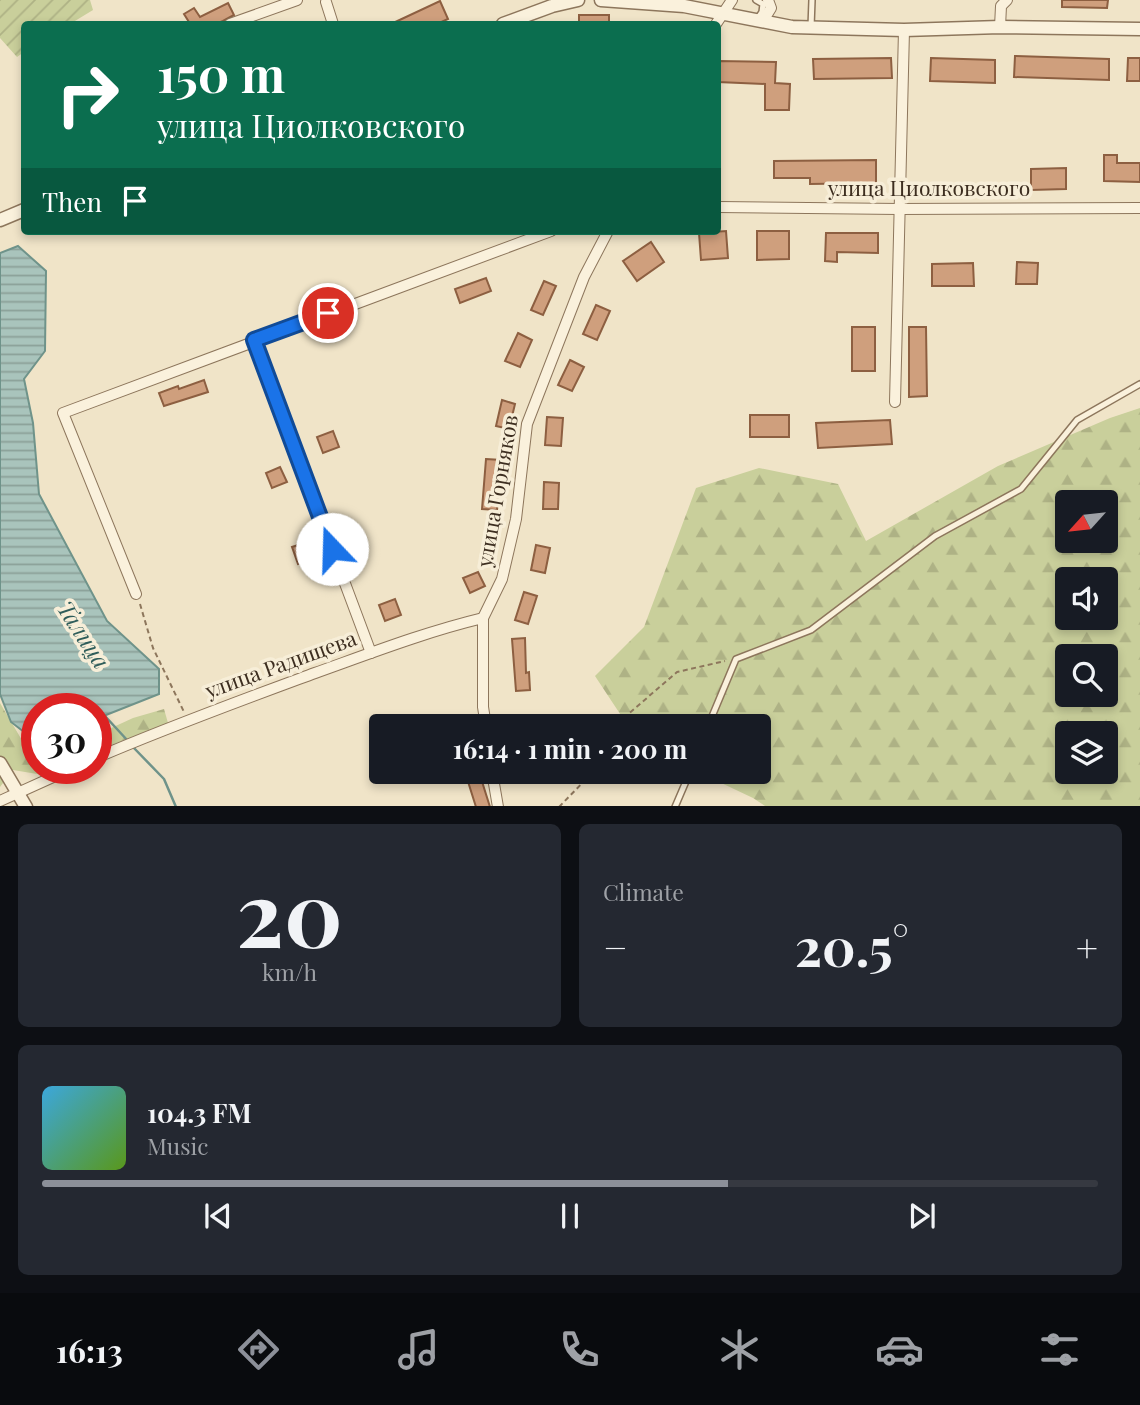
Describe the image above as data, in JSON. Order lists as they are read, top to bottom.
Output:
{
  "streets": {
    "street": ["улица Циолковского", "улица Горняков", "улица Радищева"]
  },
  "crossings": [
    ["улица Горняков", "улица Радищева"]
  ],
  "water": ["Талица"],
  "north": "bottom left",
  "page": {
    "turn": ["150 m", "улица Циолковского"],
    "then": "Then",
    "limit": "30",
    "trip": "16:14 · 1 min · 200 m",
    "tile": [
      ["20", "km/h"],
      "Climate"
    ],
    "heat": ["−", "20.5°", "+"],
    "song": ["104.3 FM", "Music"],
    "tabs": "16:13"
  }
}
